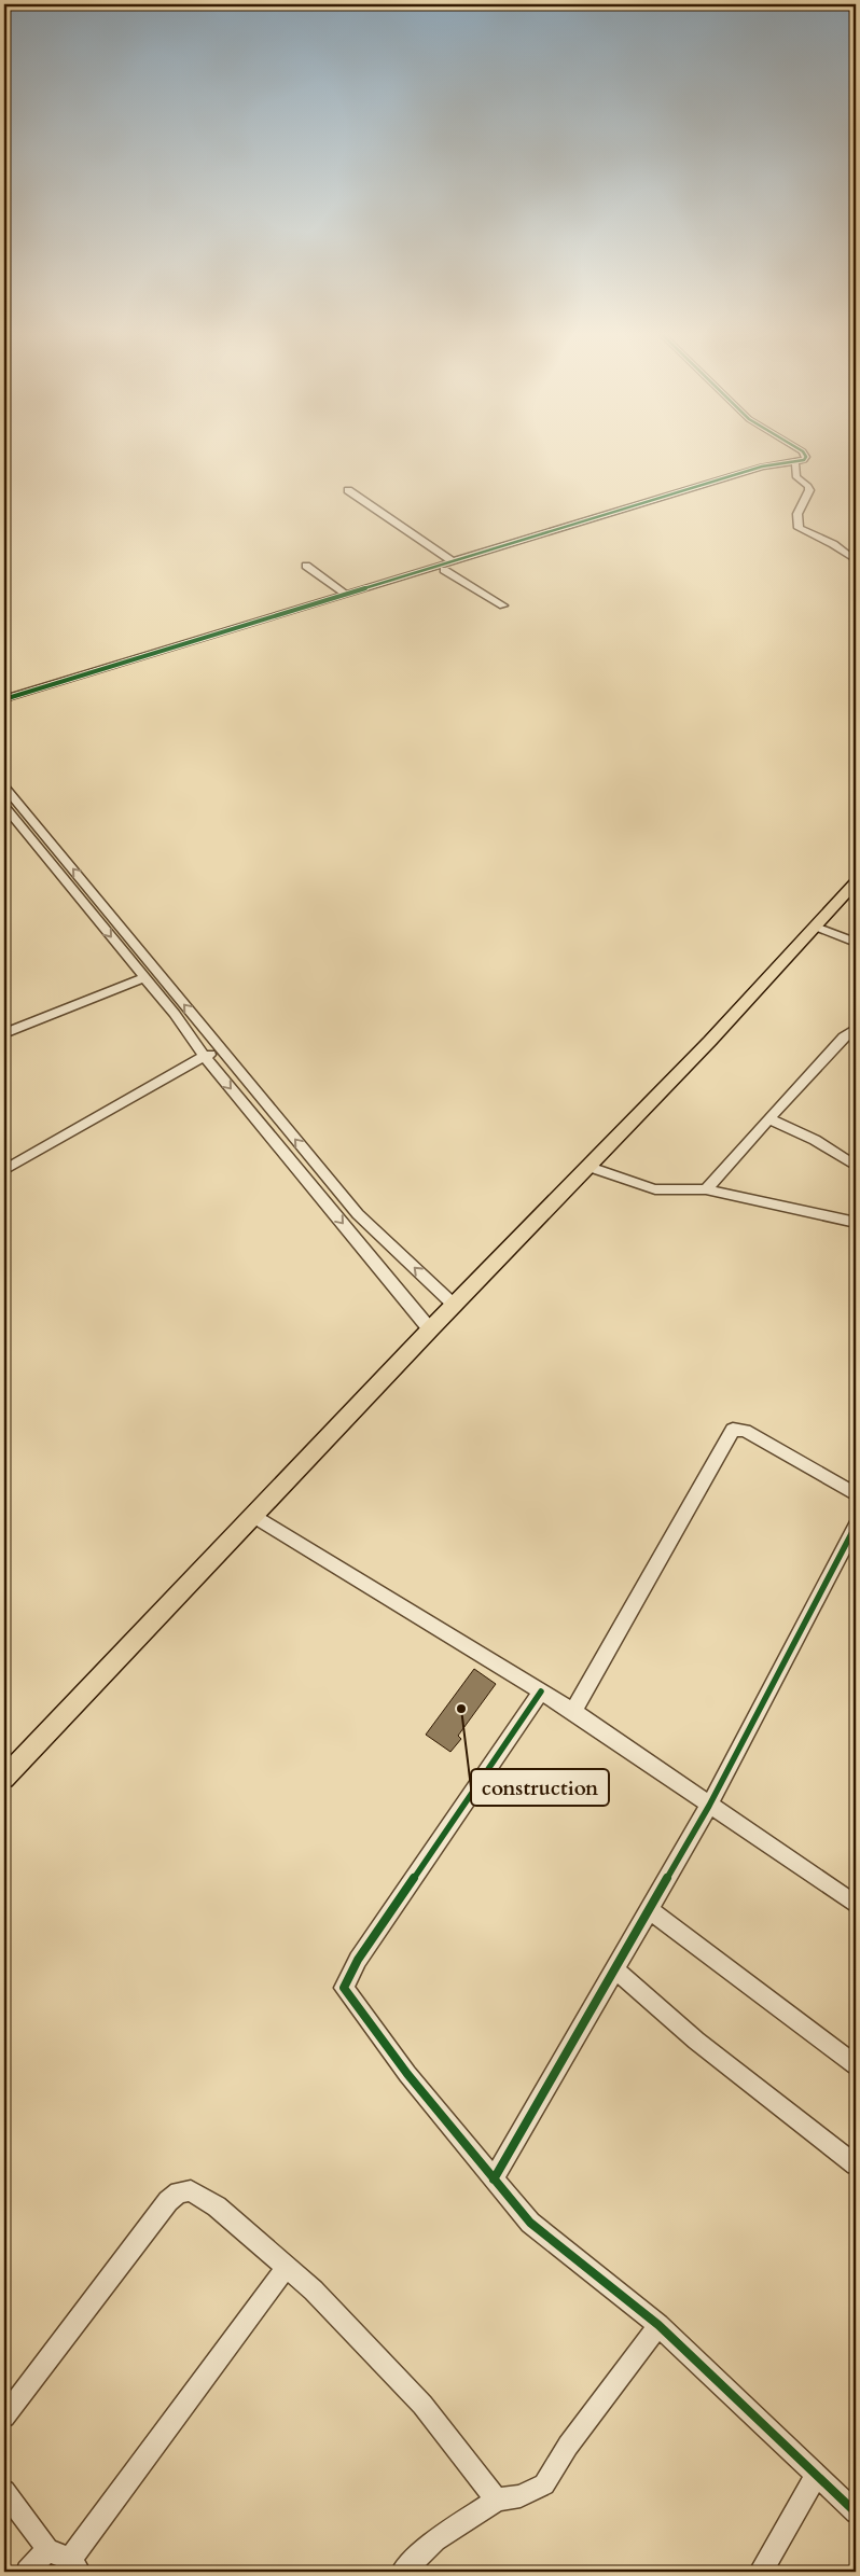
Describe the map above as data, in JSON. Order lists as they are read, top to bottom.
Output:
{
  "places": ["construction"]
}
